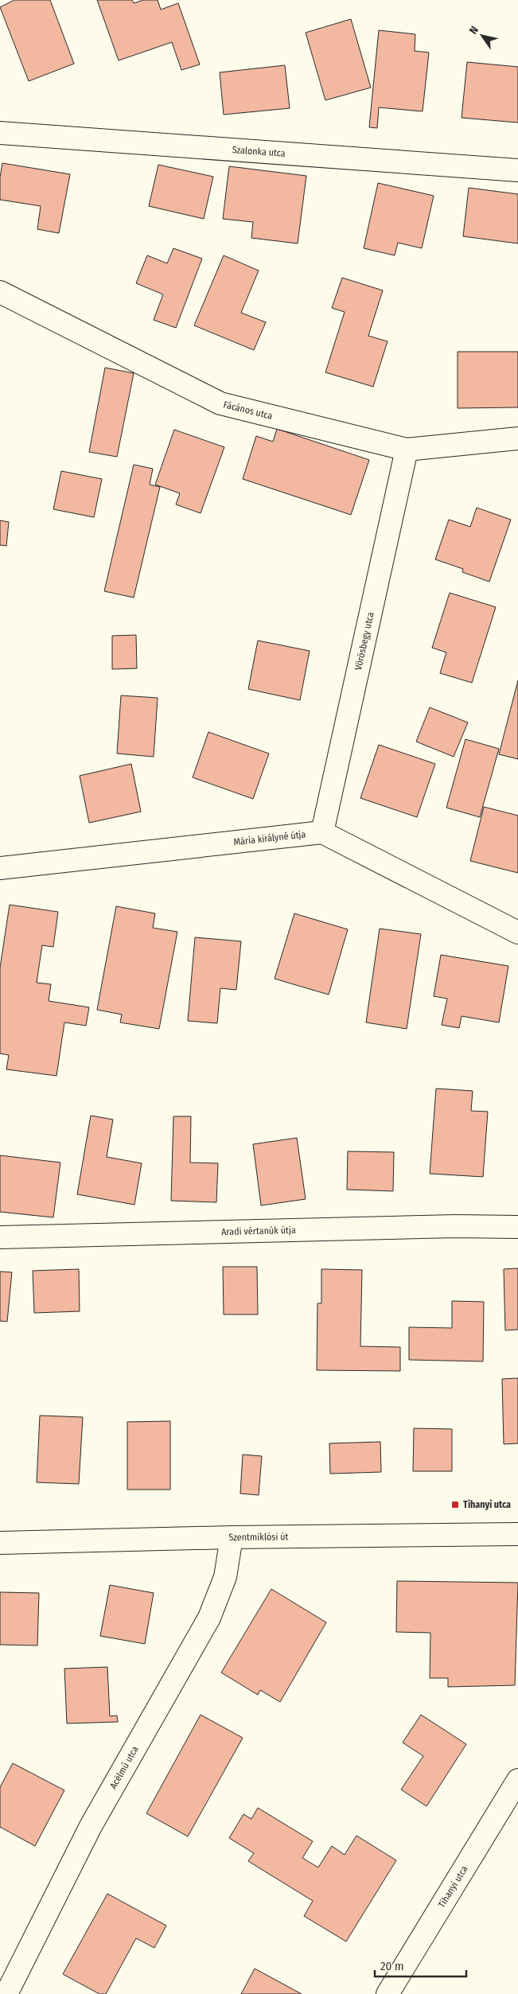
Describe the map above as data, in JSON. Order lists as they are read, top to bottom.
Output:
{
  "streets": {
    "street": [
      "Szalonka utca",
      "Fácános utca",
      "Vörösbegy utca",
      "Mária királyné útja",
      "Aradi vértanúk útja",
      "Szentmiklósi út",
      "Acélmű utca",
      "Tihanyi utca"
    ]
  },
  "crossings": [
    ["Fácános utca", "Vörösbegy utca"],
    ["Vörösbegy utca", "Mária királyné útja"],
    ["Szentmiklósi út", "Acélmű utca"]
  ],
  "places": {
    "transit": ["Tihanyi utca"]
  },
  "scale_bar": "20 m",
  "north": "top left"
}
